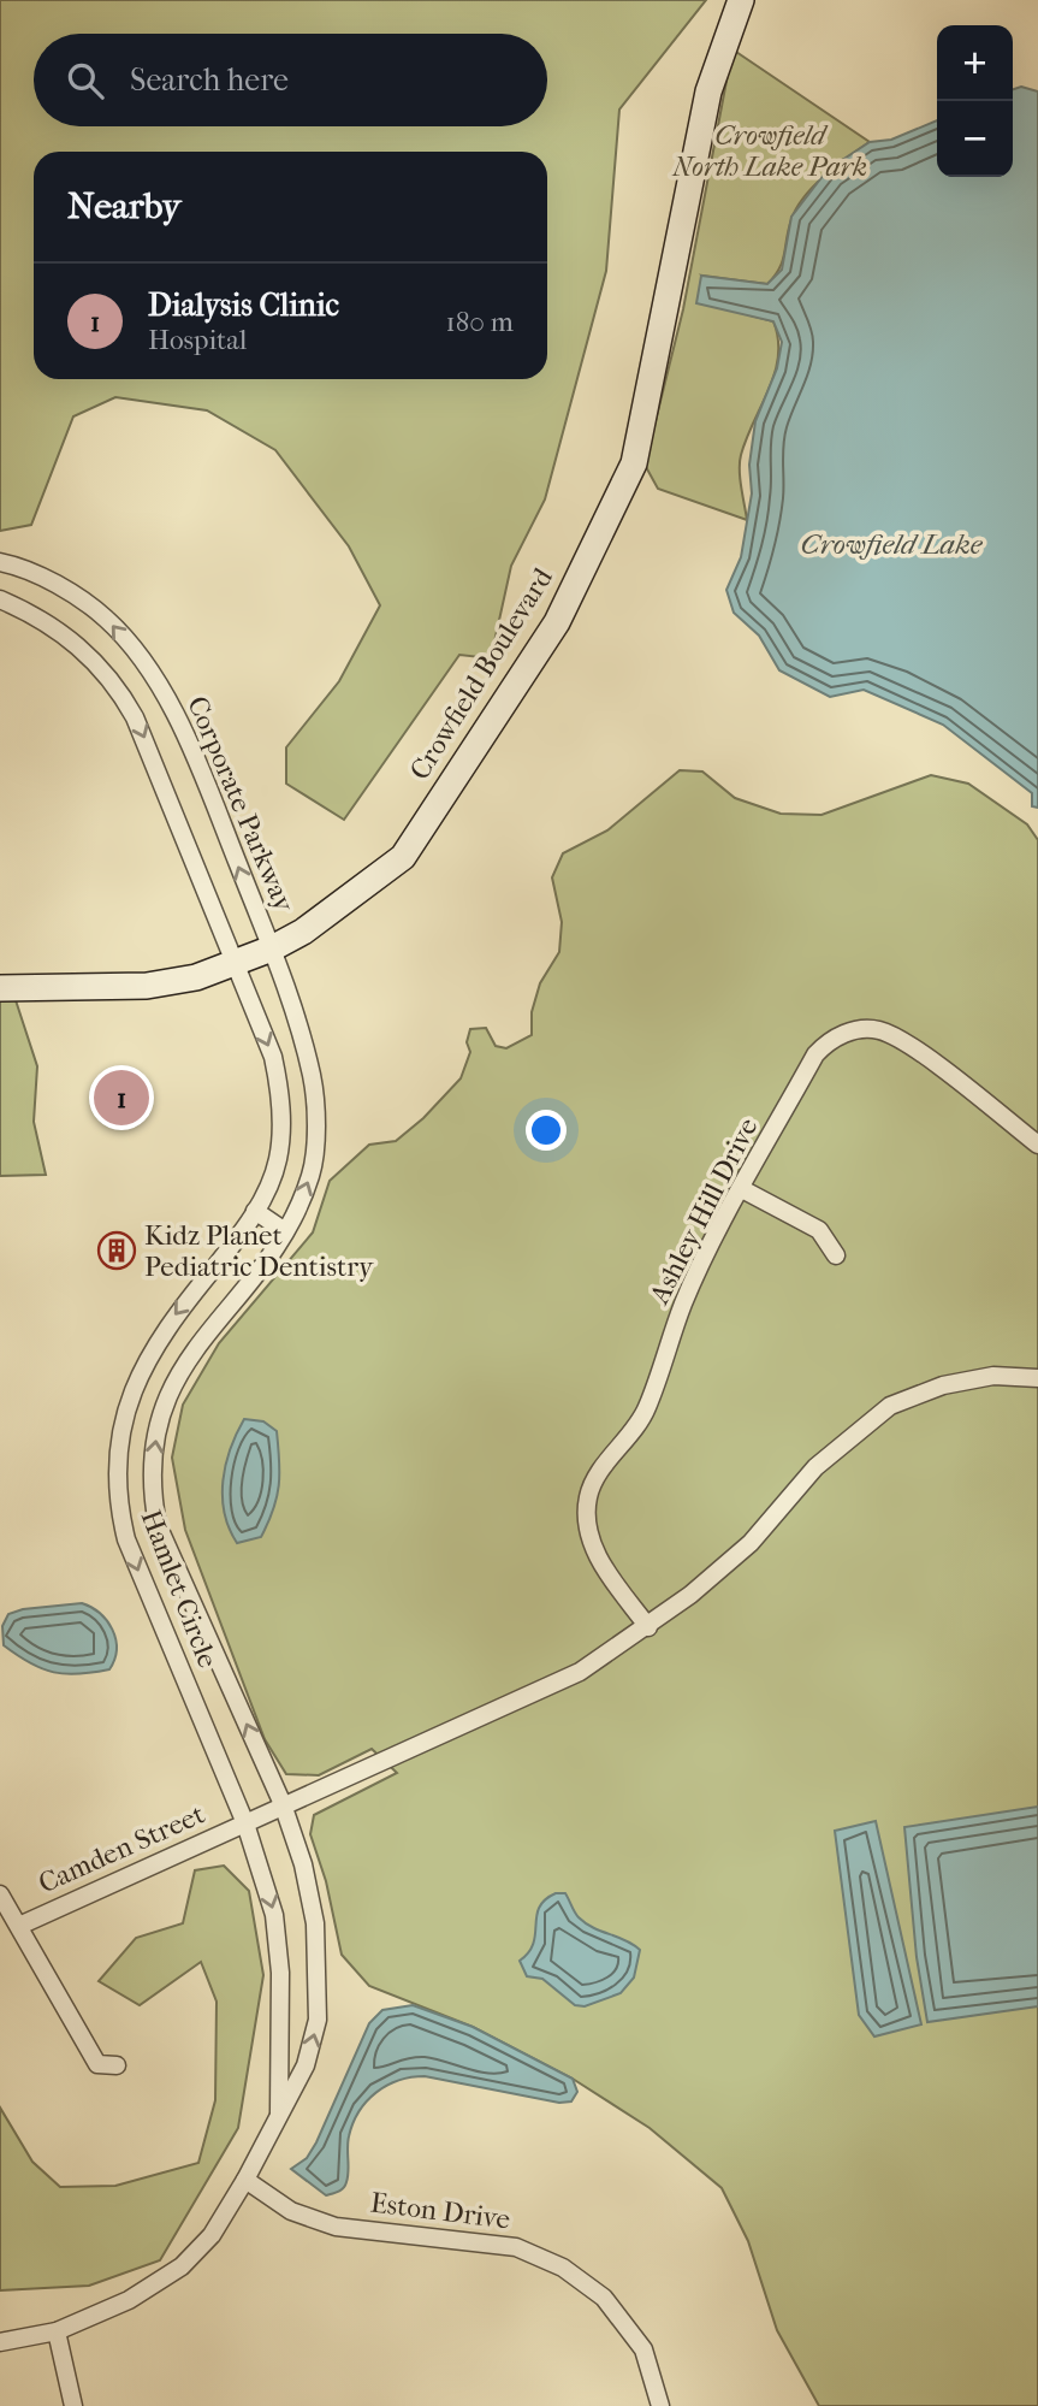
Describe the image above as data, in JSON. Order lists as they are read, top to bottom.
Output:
{
  "streets": {
    "main road": ["Crowfield Boulevard"],
    "street": [
      "Corporate Parkway",
      "Ashley Hill Drive",
      "Hamlet Circle",
      "Camden Street",
      "Eston Drive"
    ]
  },
  "crossings": [
    ["Crowfield Boulevard", "Corporate Parkway"],
    ["Crowfield Boulevard", "Hamlet Circle"],
    ["Corporate Parkway", "Hamlet Circle"],
    ["Hamlet Circle", "Camden Street"],
    ["Hamlet Circle", "Eston Drive"]
  ],
  "water": ["Crowfield Lake"],
  "parks": ["Crowfield North Lake Park"],
  "places": {
    "building": ["Kidz Planet Pediatric Dentistry"]
  },
  "page": {
    "map_buttons": ["+", "−"],
    "search": "Search here",
    "heading": "Nearby",
    "list": [
      {
        "mark": "1",
        "name": "Dialysis Clinic",
        "note": "Hospital",
        "value": "180 m"
      }
    ],
    "pins": "1"
  }
}
